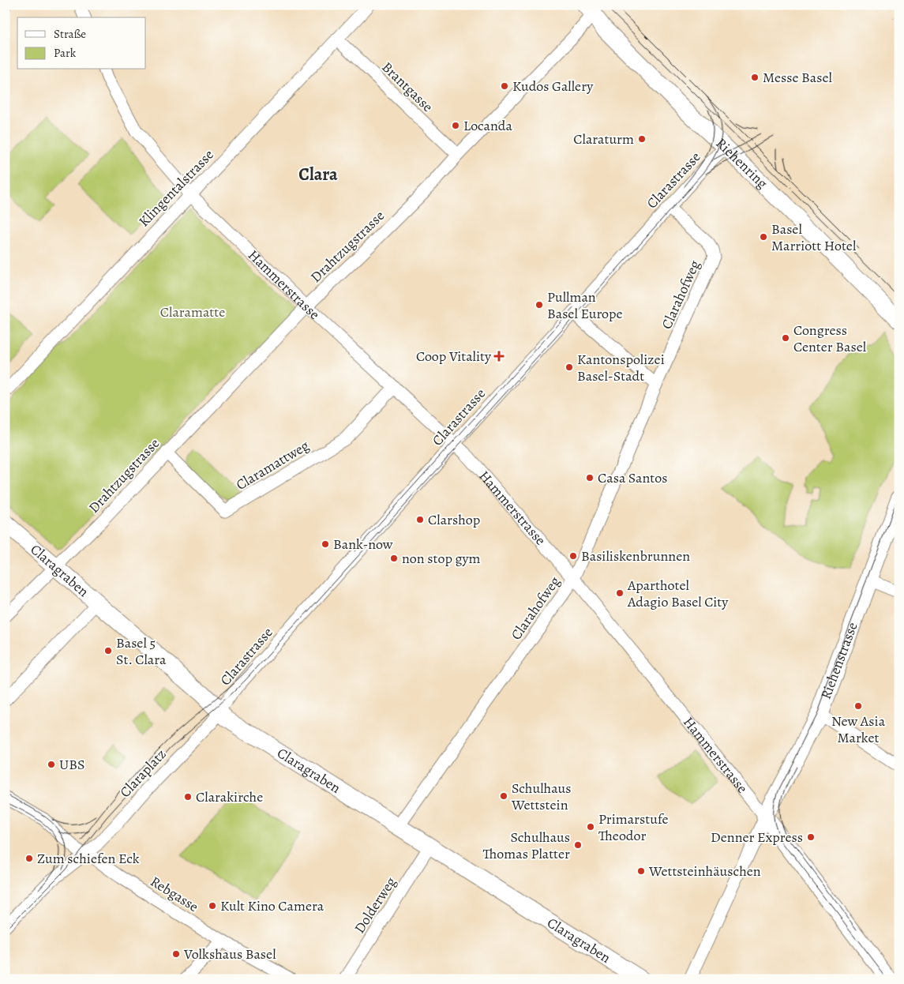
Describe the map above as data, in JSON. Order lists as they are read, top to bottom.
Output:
{
  "streets": {
    "main road": [
      "Riehenring",
      "Hammerstrasse",
      "Claragraben",
      "Riehenstrasse"
    ],
    "street": [
      "Brantgasse",
      "Clarastrasse",
      "Klingentalstrasse",
      "Drahtzugstrasse",
      "Clarahofweg",
      "Claramattweg",
      "Claraplatz",
      "Rebgasse",
      "Dolderweg"
    ]
  },
  "crossings": [
    ["Brantgasse", "Klingentalstrasse"],
    ["Brantgasse", "Drahtzugstrasse"],
    ["Riehenring", "Clarastrasse"],
    ["Riehenring", "Drahtzugstrasse"],
    ["Clarastrasse", "Hammerstrasse"],
    ["Clarastrasse", "Clarahofweg"],
    ["Clarastrasse", "Claragraben"],
    ["Clarastrasse", "Claraplatz"],
    ["Klingentalstrasse", "Hammerstrasse"],
    ["Drahtzugstrasse", "Hammerstrasse"],
    ["Drahtzugstrasse", "Claramattweg"],
    ["Drahtzugstrasse", "Claragraben"],
    ["Hammerstrasse", "Clarahofweg"],
    ["Hammerstrasse", "Claramattweg"],
    ["Hammerstrasse", "Riehenstrasse"],
    ["Clarahofweg", "Claragraben"],
    ["Claragraben", "Claraplatz"],
    ["Claragraben", "Dolderweg"],
    ["Claraplatz", "Rebgasse"]
  ],
  "districts": ["Clara"],
  "parks": ["Claramatte"],
  "places": {
    "other": [
      "Messe Basel",
      "Kudos Gallery",
      "Locanda",
      "Claraturm",
      "Basel Marriott Hotel",
      "Pullman Basel Europe",
      "Congress Center Basel",
      "Kantonspolizei Basel-Stadt",
      "Casa Santos",
      "Clarshop",
      "Bank-now",
      "Basiliskenbrunnen",
      "non stop gym",
      "Aparthotel Adagio Basel City",
      "Basel 5 St. Clara",
      "New Asia Market",
      "UBS",
      "Schulhaus Wettstein",
      "Clarakirche",
      "Primarstufe Theodor",
      "Denner Express",
      "Schulhaus Thomas Platter",
      "Zum schiefen Eck",
      "Wettsteinhäuschen",
      "Kult Kino Camera",
      "Volkshaus Basel"
    ],
    "health": ["Coop Vitality"]
  },
  "legend": ["Straße", "Park"]
}
